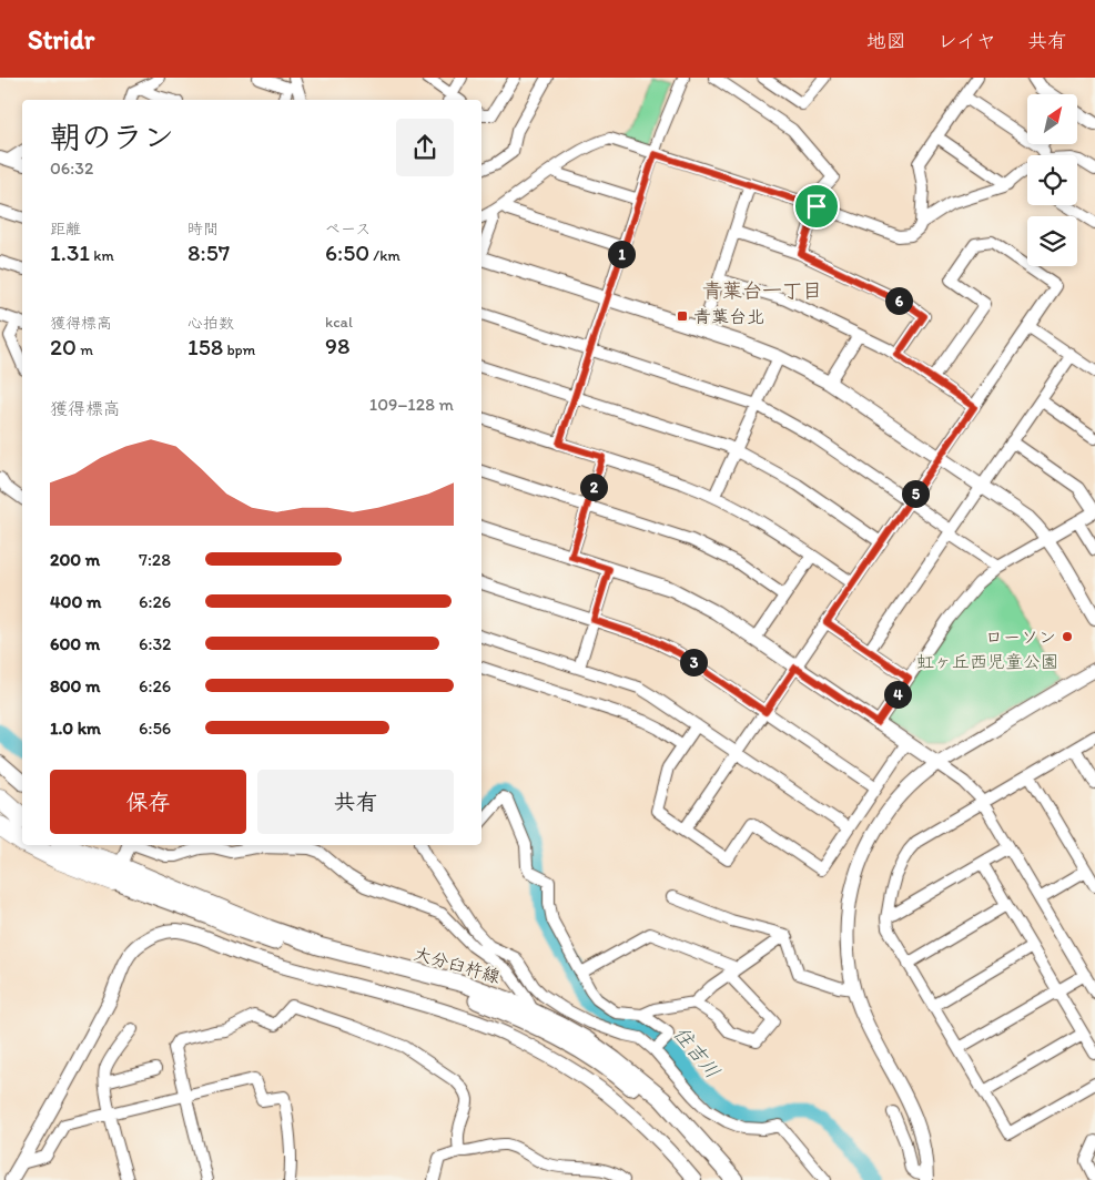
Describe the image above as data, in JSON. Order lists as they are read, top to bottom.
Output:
{
  "streets": {
    "main road": ["大分臼杵線"]
  },
  "districts": ["青葉台一丁目"],
  "water": ["住吉川"],
  "parks": ["虹ヶ丘西児童公園"],
  "places": {
    "transit": ["青葉台北"],
    "other": ["ローソン"]
  },
  "north": "top right",
  "page": {
    "header": "Stridr",
    "nav": ["地図", "レイヤ", "共有"],
    "heading": ["朝のラン", "06:32"],
    "stats": [
      ["距離", "1.31 km"],
      ["時間", "8:57"],
      ["ペース", "6:50 /km"],
      ["獲得標高", "20 m"],
      ["心拍数", "158 bpm"],
      ["kcal", "98"]
    ],
    "pins": [
      "1",
      "6",
      "2",
      "5",
      "3",
      "4"
    ],
    "chart": ["獲得標高", "109–128 m"],
    "list": [
      {
        "name": "200 m",
        "note": "7:28"
      },
      {
        "name": "400 m",
        "note": "6:26"
      },
      {
        "name": "600 m",
        "note": "6:32"
      },
      {
        "name": "800 m",
        "note": "6:26"
      },
      {
        "name": "1.0 km",
        "note": "6:56"
      }
    ],
    "buttons": ["保存", "共有"]
  }
}
